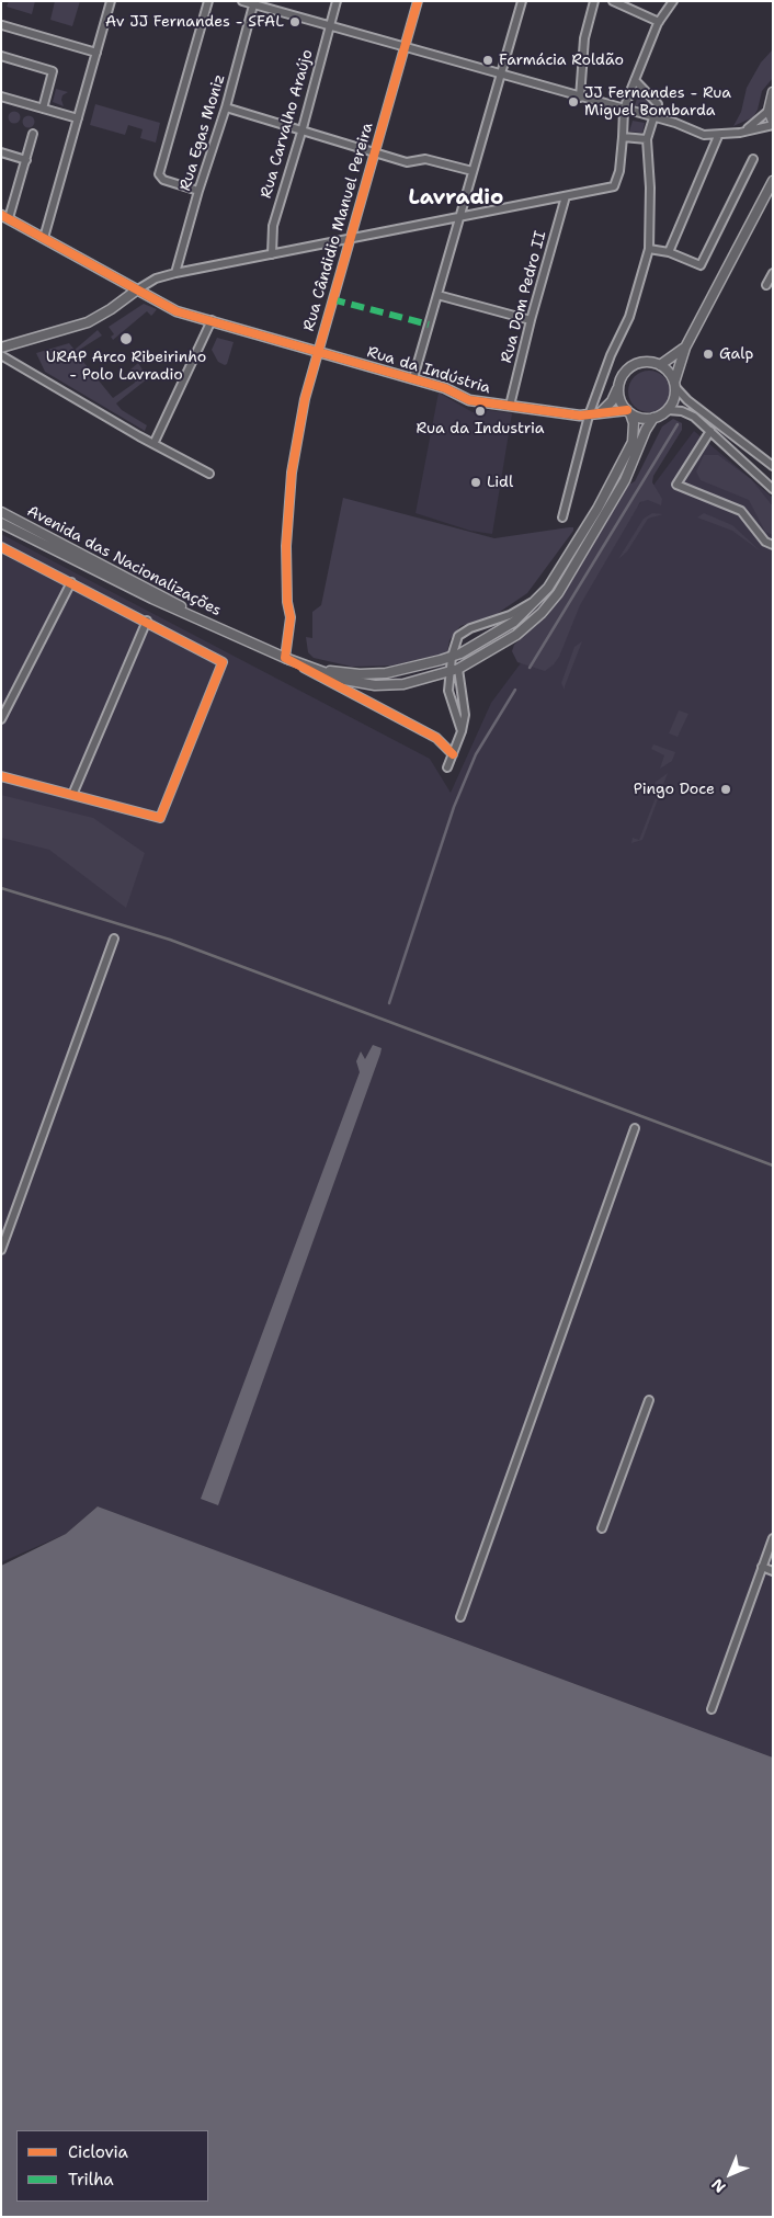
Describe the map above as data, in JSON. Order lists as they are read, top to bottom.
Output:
{
  "streets": {
    "street": [
      "Rua Carvalho Araújo",
      "Rua Egas Moniz",
      "Rua Cândidio Manuel Pereira",
      "Rua Dom Pedro II",
      "Rua da Indústria",
      "Avenida das Nacionalizações"
    ]
  },
  "crossings": [
    ["Rua Cândidio Manuel Pereira", "Rua da Indústria"],
    ["Rua Cândidio Manuel Pereira", "Avenida das Nacionalizações"],
    ["Rua Dom Pedro II", "Rua da Indústria"],
    ["Rua da Indústria", "Avenida das Nacionalizações"]
  ],
  "districts": ["Lavradio"],
  "places": [
    "Av JJ Fernandes - SFAL",
    "Farmácia Roldão",
    "JJ Fernandes - Rua Miguel Bombarda",
    "URAP Arco Ribeirinho - Polo Lavradio",
    "Galp",
    "Rua da Industria",
    "Lidl",
    "Pingo Doce"
  ],
  "legend": ["Ciclovia", "Trilha"],
  "north": "bottom left"
}
